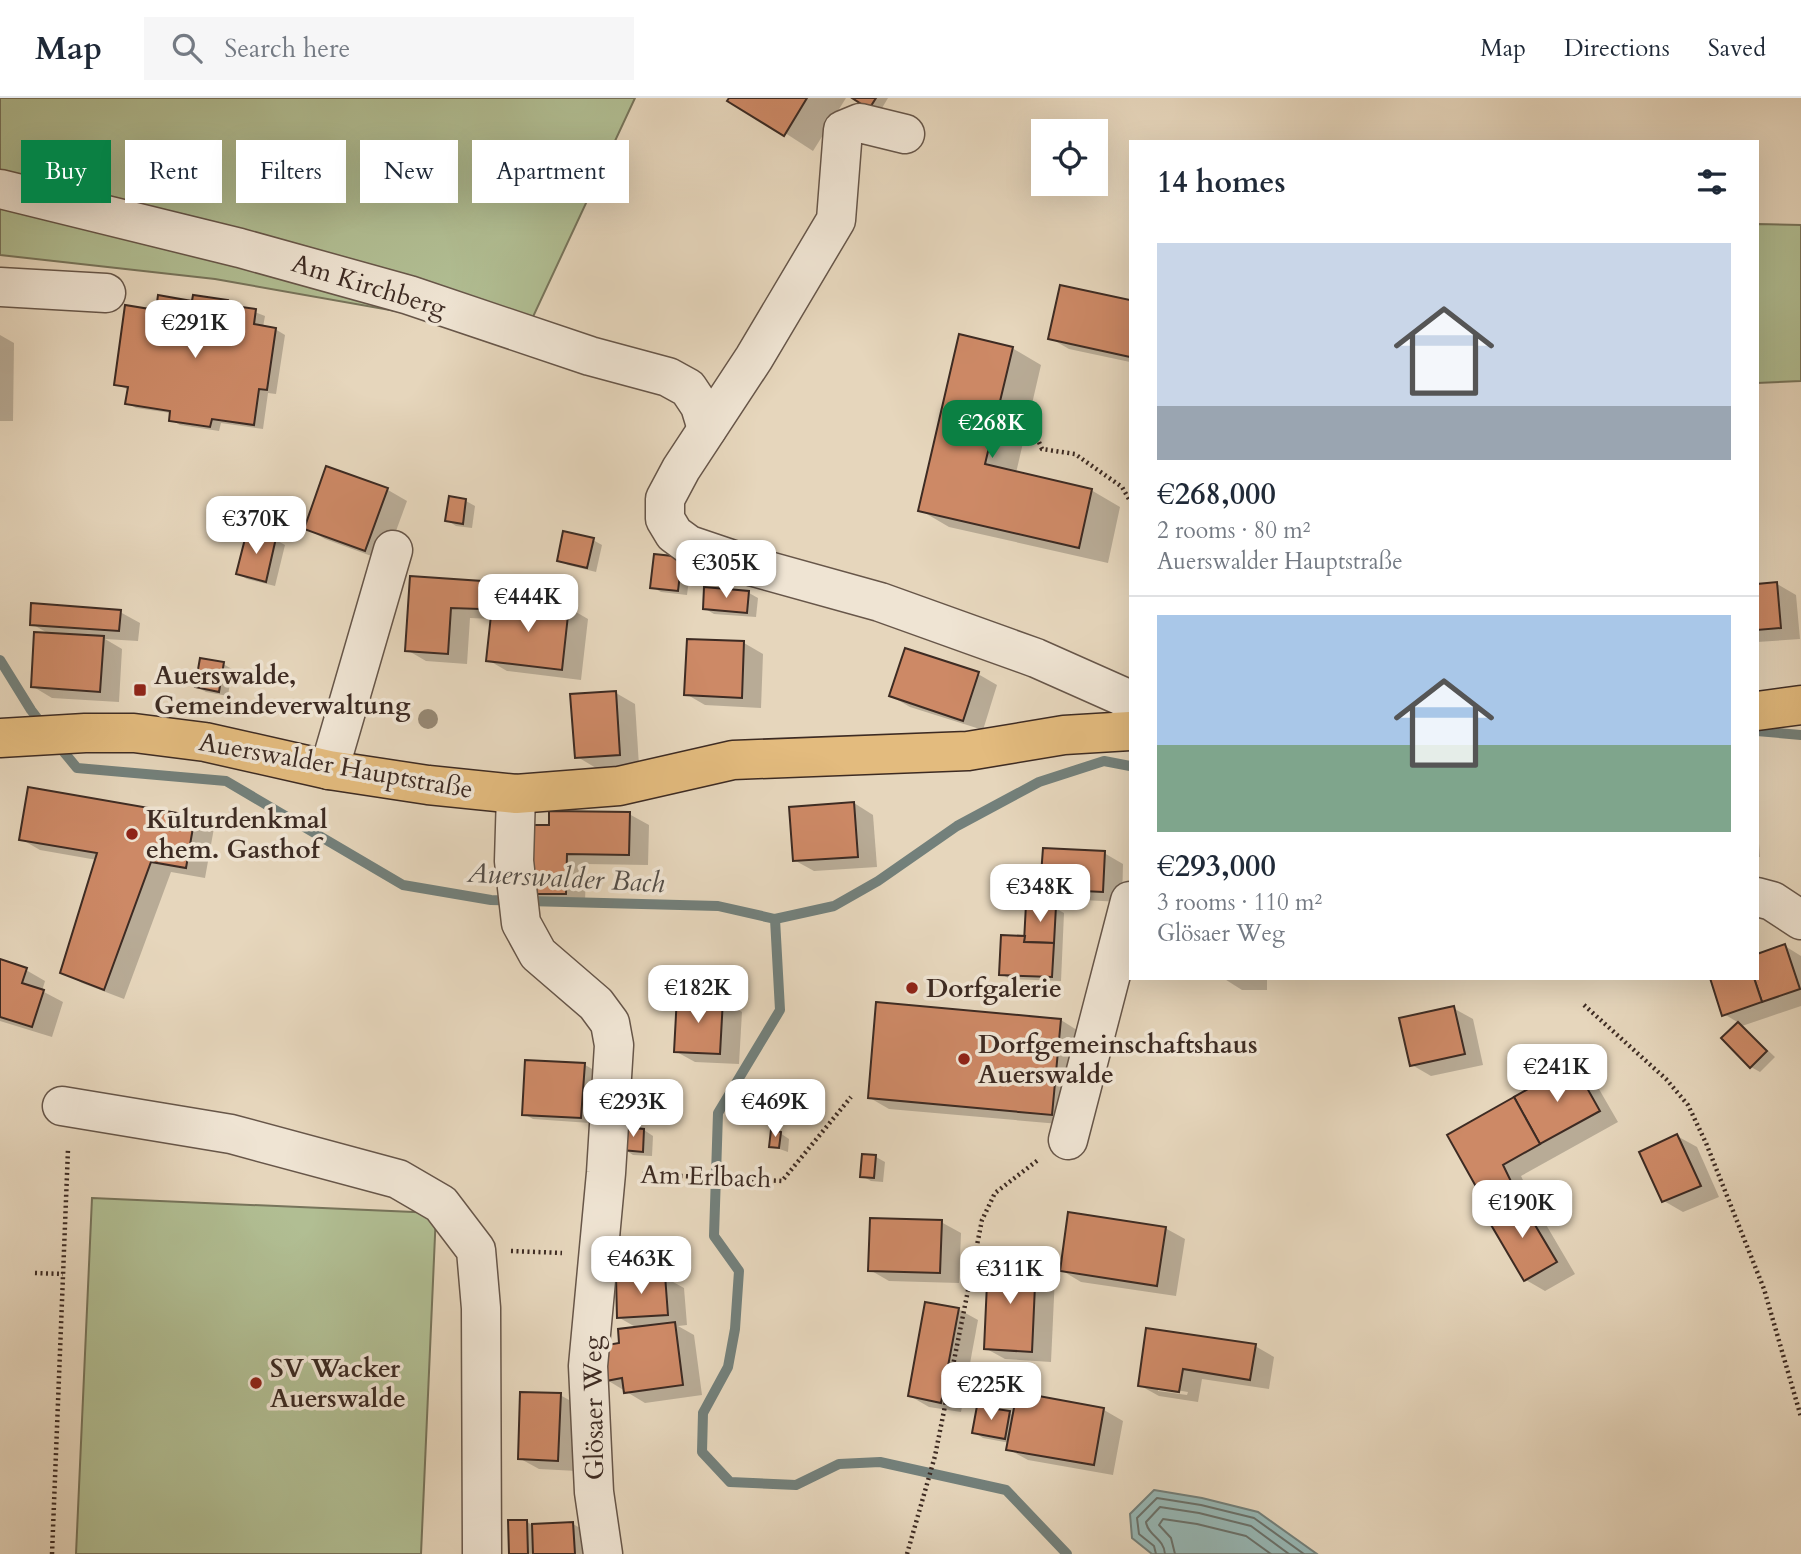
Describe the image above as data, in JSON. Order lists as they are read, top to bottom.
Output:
{
  "streets": {
    "main road": ["Auerswalder Hauptstraße"],
    "street": ["Am Kirchberg", "Glösaer Weg"],
    "path": ["Am Erlbach"]
  },
  "crossings": [
    ["Auerswalder Hauptstraße", "Glösaer Weg"],
    ["Am Erlbach", "Glösaer Weg"]
  ],
  "water": ["Auerswalder Bach"],
  "places": {
    "transit": ["Auerswalde, Gemeindeverwaltung"],
    "other": [
      "Kulturdenkmal ehem. Gasthof",
      "Dorfgalerie",
      "Dorfgemeinschaftshaus Auerswalde",
      "SV Wacker Auerswalde"
    ]
  },
  "page": {
    "header": "Map",
    "search": "Search here",
    "nav": ["Map", "Directions", "Saved"],
    "chip": [
      "Buy",
      "Rent",
      "Filters",
      "New",
      "Apartment"
    ],
    "heading": "14 homes",
    "list": [
      {
        "name": "€268,000",
        "note": "2 rooms · 80 m² · Auerswalder Hauptstraße"
      },
      {
        "name": "€293,000",
        "note": "3 rooms · 110 m² · Glösaer Weg"
      }
    ],
    "price": [
      "€291K",
      "€268K",
      "€370K",
      "€305K",
      "€444K",
      "€348K",
      "€182K",
      "€241K",
      "€293K",
      "€469K",
      "€190K",
      "€463K",
      "€311K",
      "€225K"
    ]
  }
}
